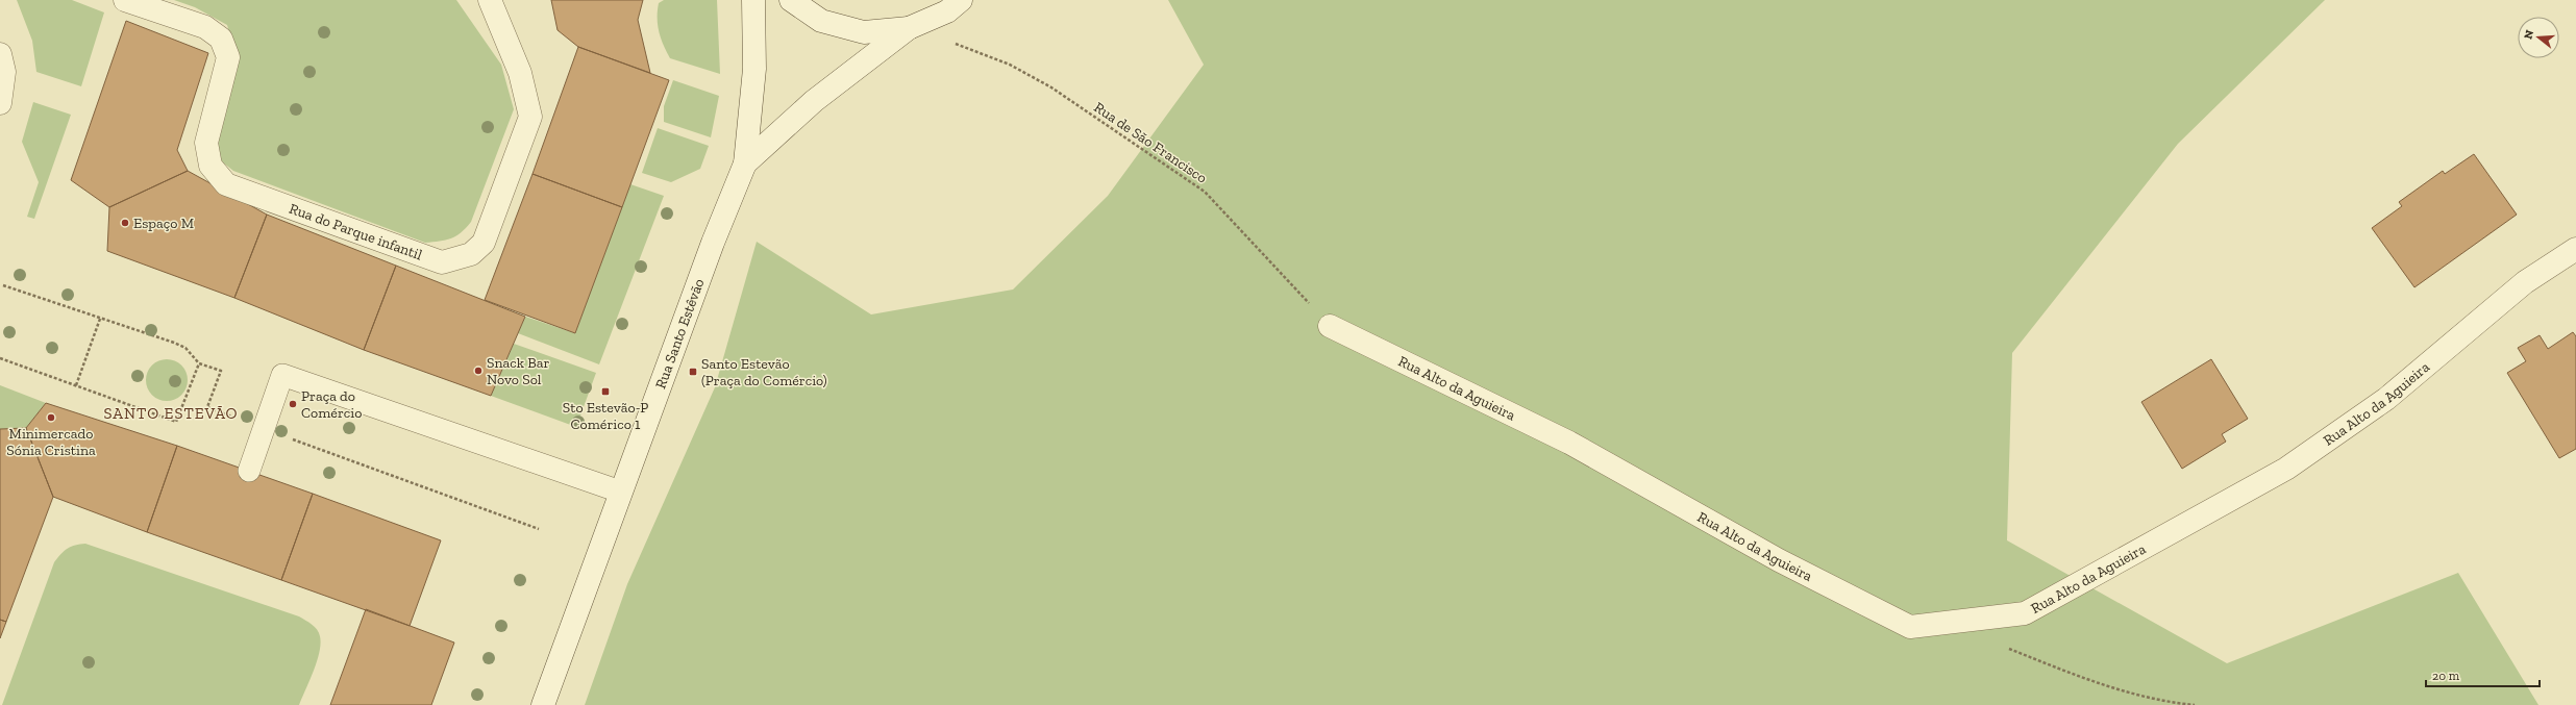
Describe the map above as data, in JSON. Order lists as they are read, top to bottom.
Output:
{
  "streets": {
    "street": ["Rua do Parque infantil", "Rua Santo Estêvão", "Rua Alto da Aguieira"],
    "path": ["Rua de São Francisco"]
  },
  "crossings": [
    ["Rua de São Francisco", "Rua Alto da Aguieira"]
  ],
  "districts": ["SANTO ESTEVÃO"],
  "places": {
    "other": [
      "Espaço M",
      "Snack Bar Novo Sol",
      "Praça do Comércio",
      "Minimercado Sónia Cristina"
    ],
    "transit": ["Santo Estevão (Praça do Comércio)", "Sto Estevão-P Comérico 1"]
  },
  "scale_bar": "20 m",
  "north": "left"
}
